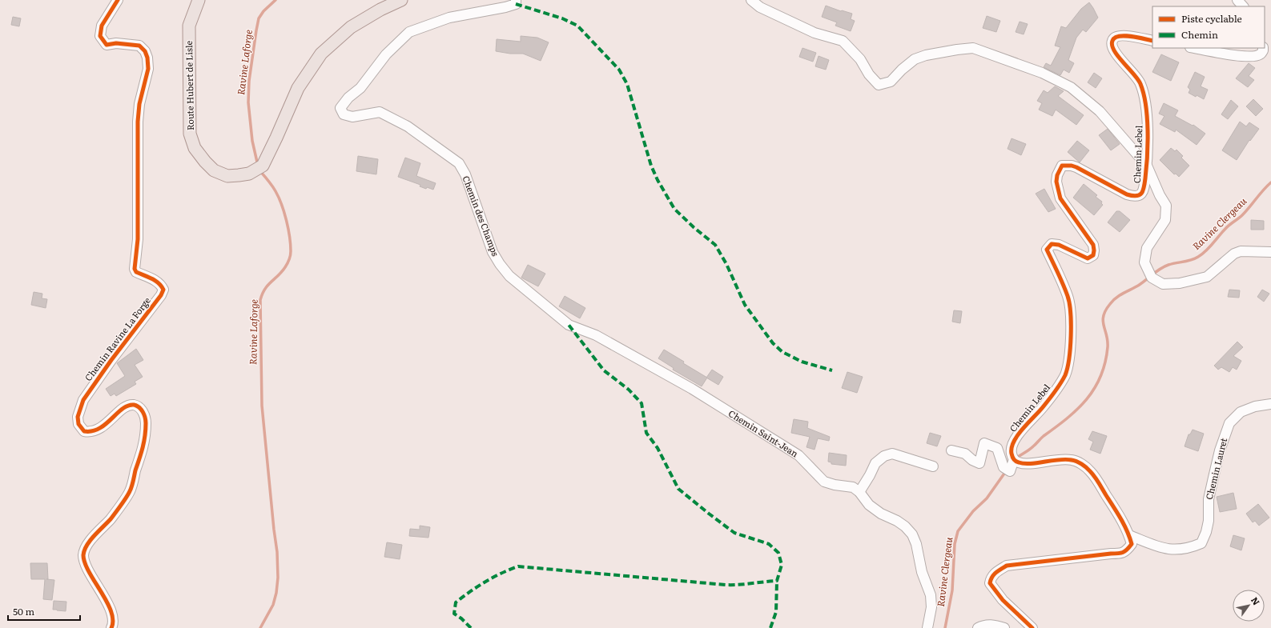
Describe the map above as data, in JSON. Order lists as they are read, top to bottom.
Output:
{
  "streets": {
    "main road": ["Route Hubert de Lisle"],
    "street": [
      "Chemin Lebel",
      "Chemin des Champs",
      "Chemin Ravine La Forge",
      "Chemin Saint-Jean",
      "Chemin Lauret"
    ]
  },
  "crossings": [
    ["Chemin des Champs", "Chemin Saint-Jean"]
  ],
  "water": ["Ravine Laforge", "Ravine Clergeau"],
  "legend": ["Piste cyclable", "Chemin"],
  "scale_bar": "50 m",
  "north": "top right"
}
